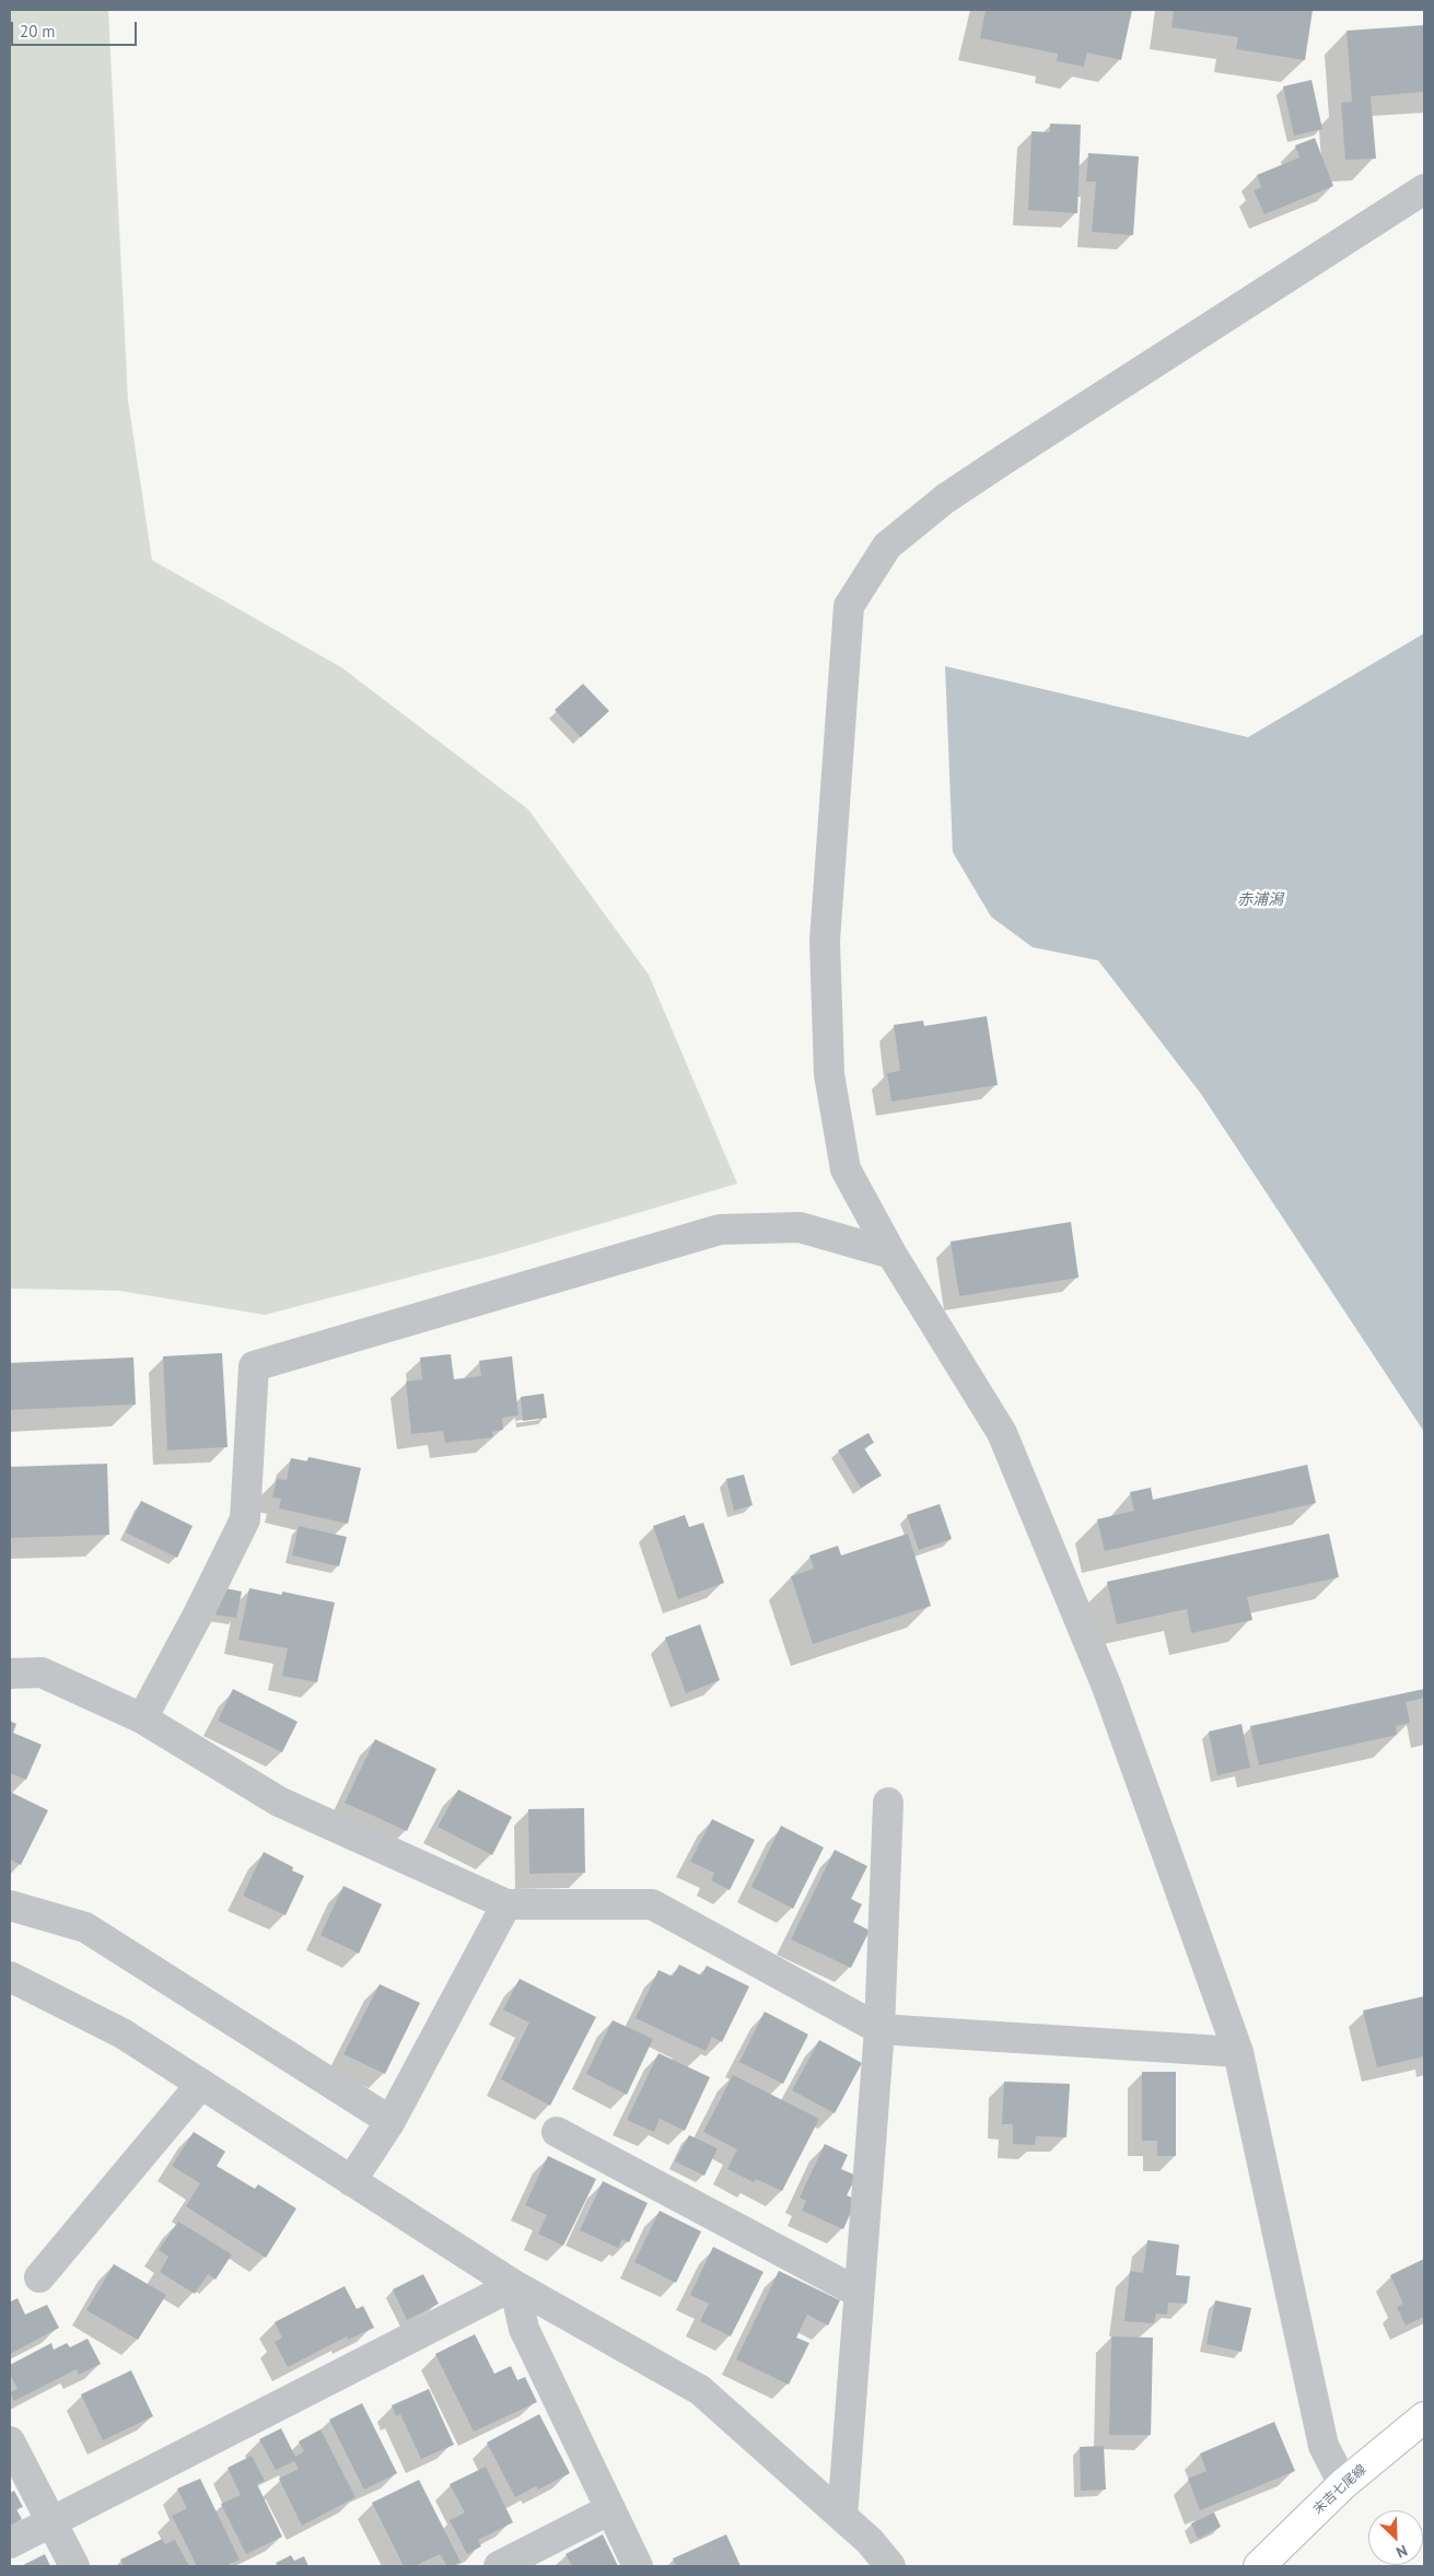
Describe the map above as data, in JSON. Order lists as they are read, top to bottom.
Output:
{
  "streets": {
    "main road": ["末吉七尾線"]
  },
  "water": ["赤浦潟"],
  "scale_bar": "20 m",
  "north": "bottom right"
}
